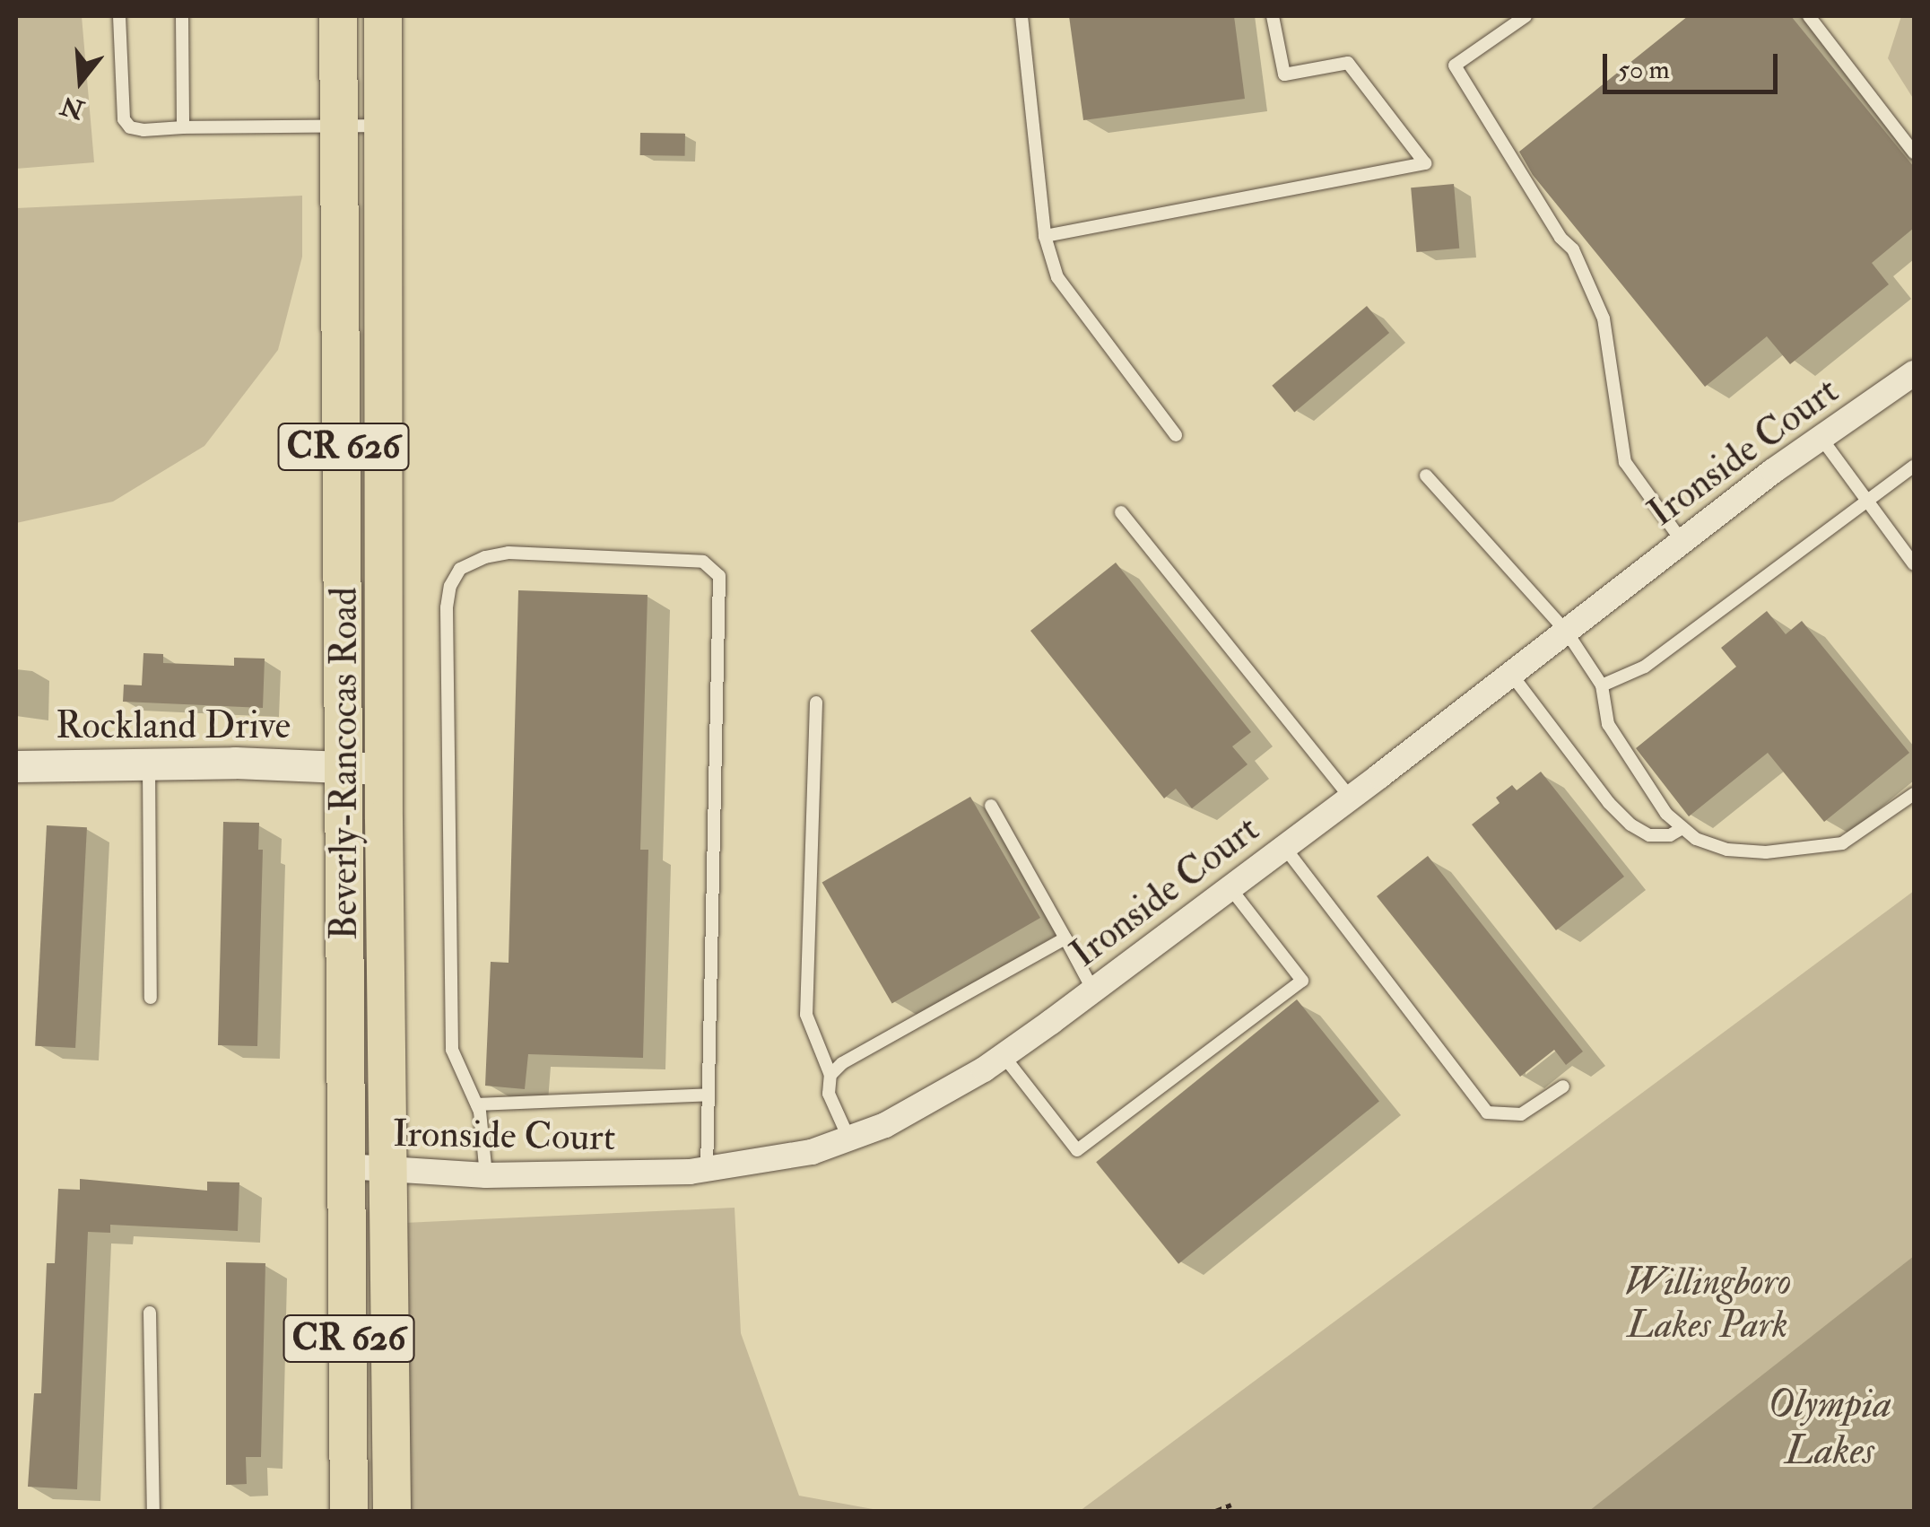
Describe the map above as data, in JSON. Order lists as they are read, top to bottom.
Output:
{
  "streets": {
    "main road": ["CR 626", "Beverly-Rancocas Road"],
    "street": ["Ironside Court", "Rockland Drive"]
  },
  "crossings": [
    ["Ironside Court", "Beverly-Rancocas Road"],
    ["Rockland Drive", "Beverly-Rancocas Road"]
  ],
  "water": ["Olympia Lakes"],
  "parks": ["Willingboro Lakes Park"],
  "scale_bar": "50 m",
  "north": "bottom"
}
